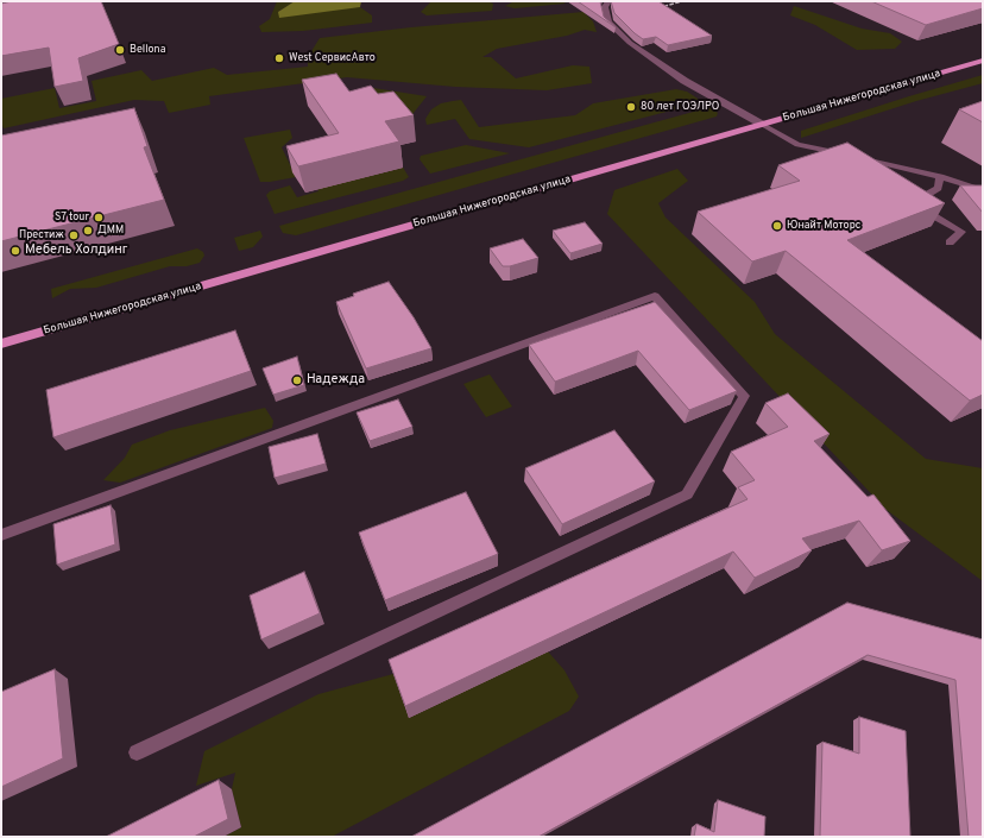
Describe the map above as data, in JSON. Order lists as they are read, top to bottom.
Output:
{
  "streets": {
    "main road": ["Большая Нижегородская улица"]
  },
  "places": [
    "Bellona",
    "West СервисАвто",
    "80 лет ГОЭЛРО",
    "S7 tour",
    "Юнайт Моторс",
    "ДММ",
    "Престиж",
    "Мебель Холдинг",
    "Надежда"
  ]
}
